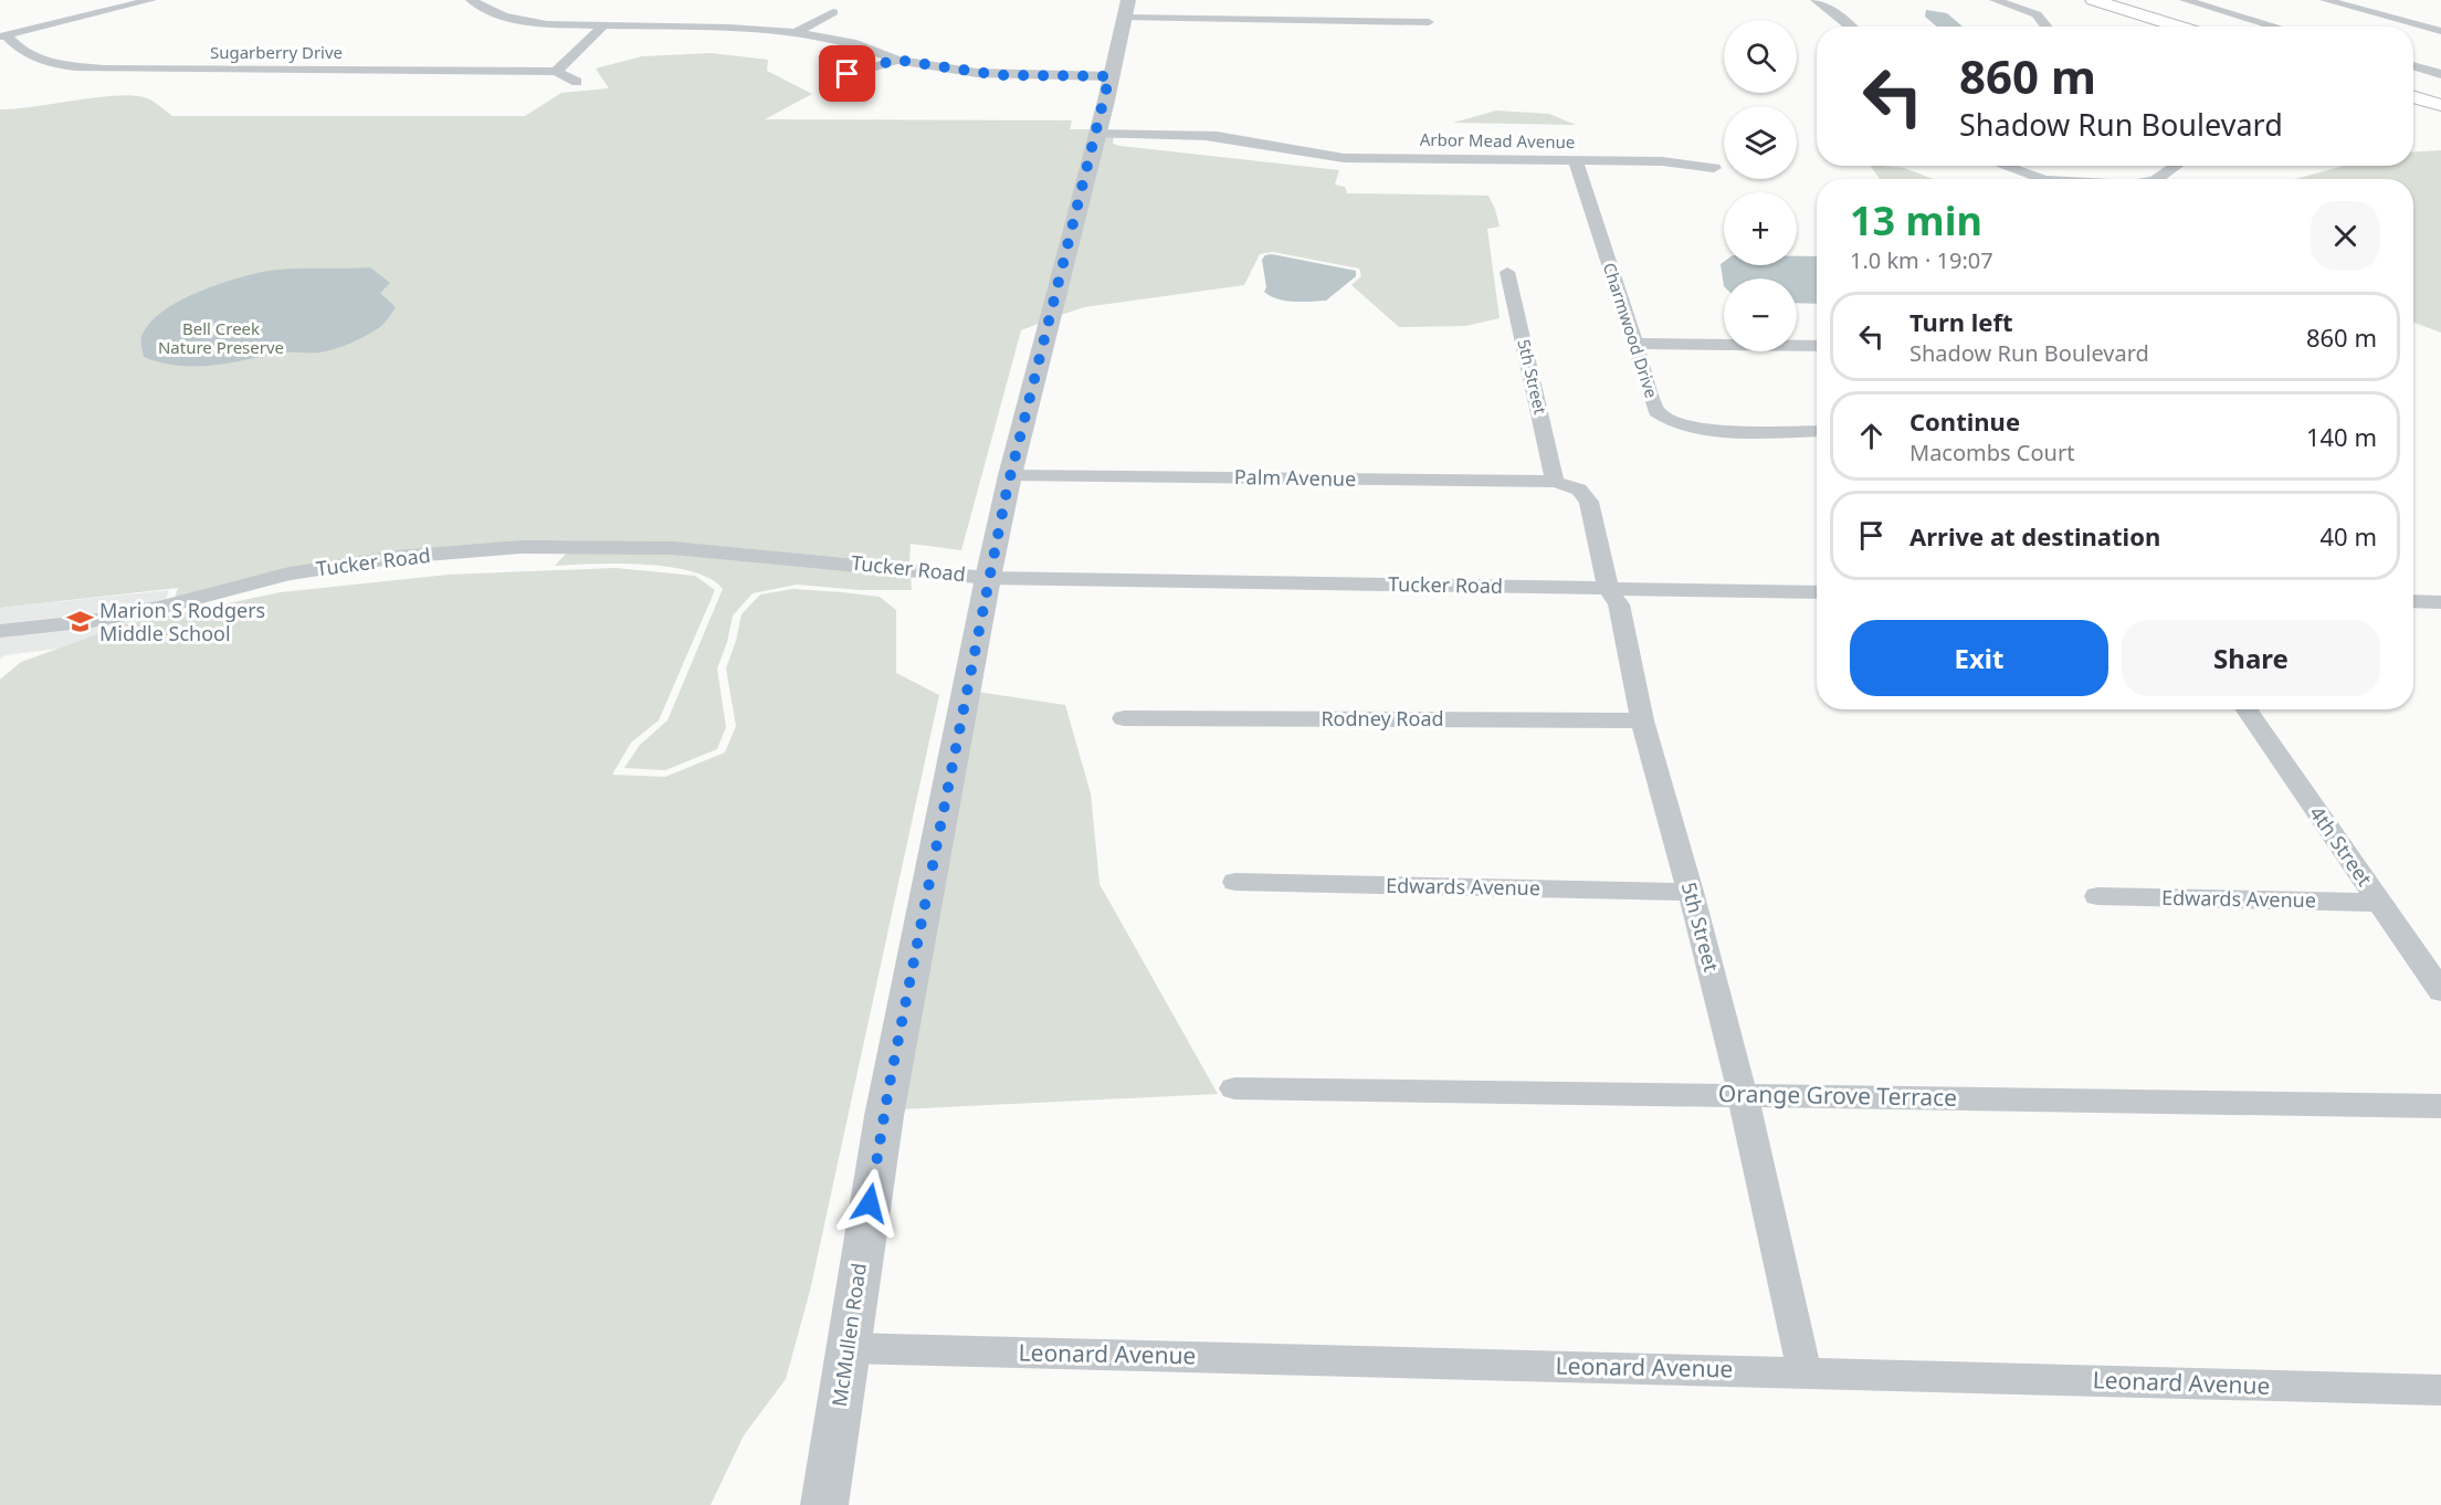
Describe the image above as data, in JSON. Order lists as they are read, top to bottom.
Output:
{
  "streets": {
    "street": [
      "Sugarberry Drive",
      "Arbor Mead Avenue",
      "Charmwood Drive",
      "5th Street",
      "Palm Avenue",
      "Tucker Road",
      "Rodney Road",
      "4th Street",
      "Edwards Avenue",
      "Orange Grove Terrace",
      "McMullen Road",
      "Leonard Avenue"
    ]
  },
  "crossings": [
    ["Arbor Mead Avenue", "Charmwood Drive"],
    ["Arbor Mead Avenue", "McMullen Road"],
    ["5th Street", "Palm Avenue"],
    ["5th Street", "Tucker Road"],
    ["5th Street", "Rodney Road"],
    ["5th Street", "Edwards Avenue"],
    ["5th Street", "Orange Grove Terrace"],
    ["5th Street", "Leonard Avenue"],
    ["Palm Avenue", "McMullen Road"],
    ["Tucker Road", "McMullen Road"],
    ["4th Street", "Edwards Avenue"],
    ["McMullen Road", "Leonard Avenue"]
  ],
  "parks": ["Bell Creek Nature Preserve"],
  "places": {
    "school or university": ["Marion S Rodgers Middle School"]
  },
  "page": {
    "map_buttons": ["+", "−"],
    "turn": ["860 m", "Shadow Run Boulevard"],
    "heading": ["13 min", "1.0 km · 19:07"],
    "list": [
      {
        "name": "Turn left",
        "note": "Shadow Run Boulevard",
        "value": "860 m"
      },
      {
        "name": "Continue",
        "note": "Macombs Court",
        "value": "140 m"
      },
      {
        "name": "Arrive at destination",
        "value": "40 m"
      }
    ],
    "buttons": ["Exit", "Share"]
  }
}
